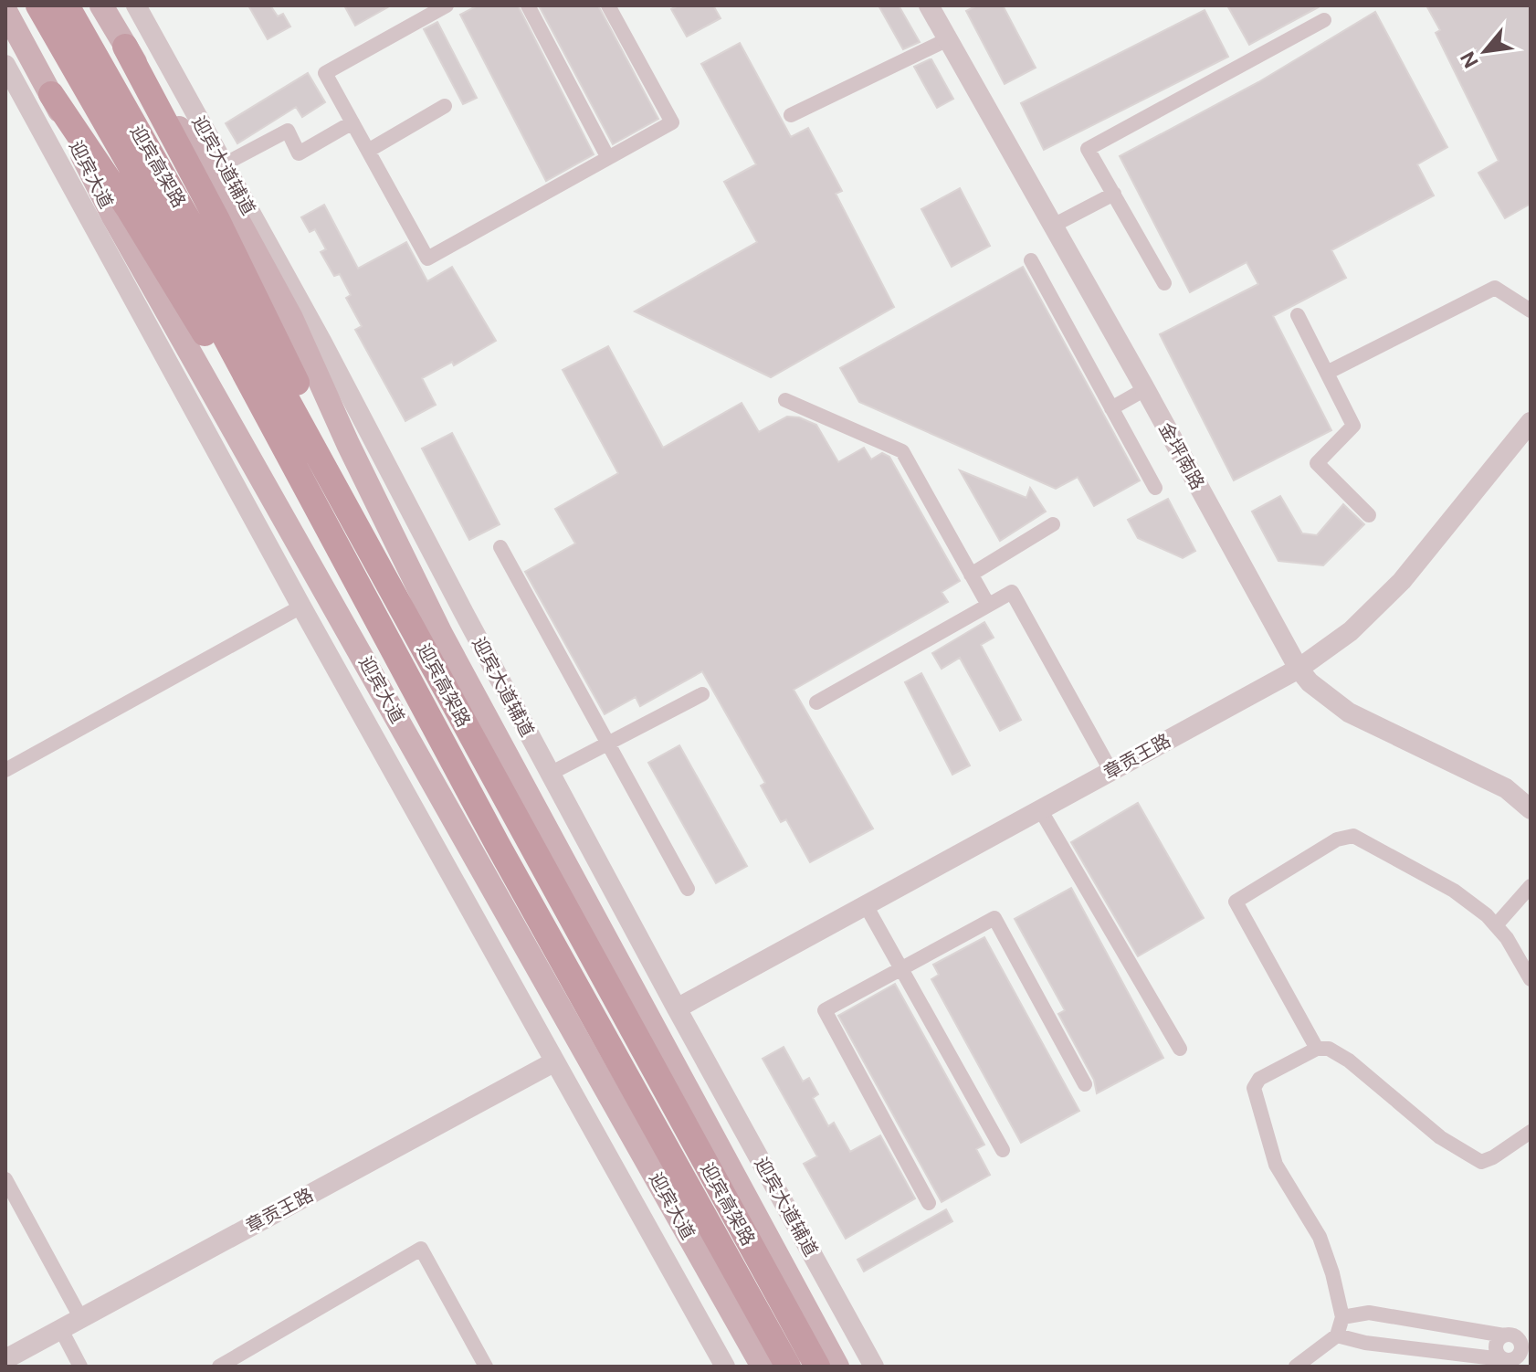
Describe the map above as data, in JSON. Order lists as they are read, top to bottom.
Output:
{
  "streets": {
    "highway": ["迎宾高架路"],
    "main road": ["迎宾大道"],
    "street": ["迎宾大道辅道", "金坪南路", "章贡王路"]
  },
  "crossings": [
    ["迎宾大道辅道", "章贡王路"],
    ["金坪南路", "章贡王路"]
  ],
  "north": "bottom left"
}
